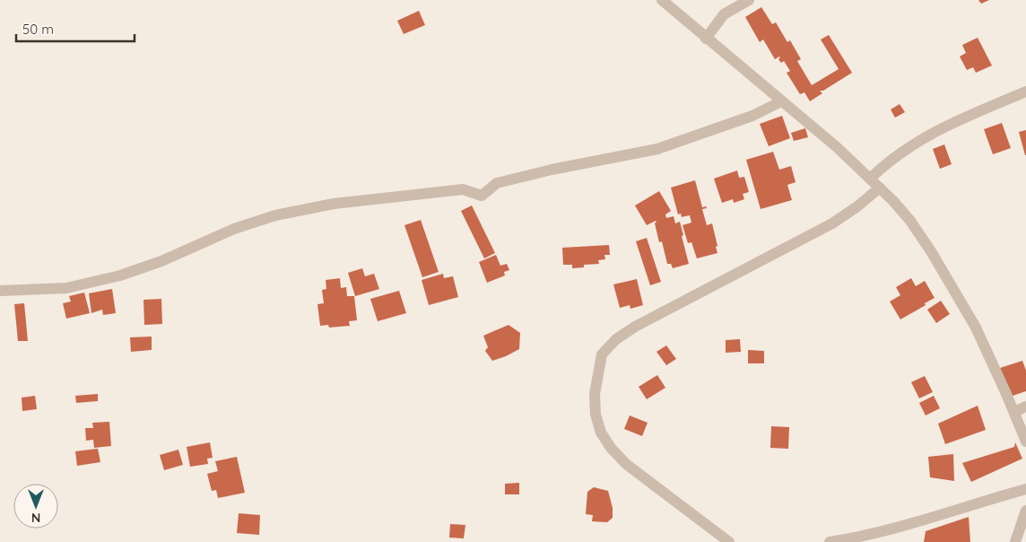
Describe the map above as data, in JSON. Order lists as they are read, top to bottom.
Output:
{
  "scale_bar": "50 m",
  "north": "bottom"
}
